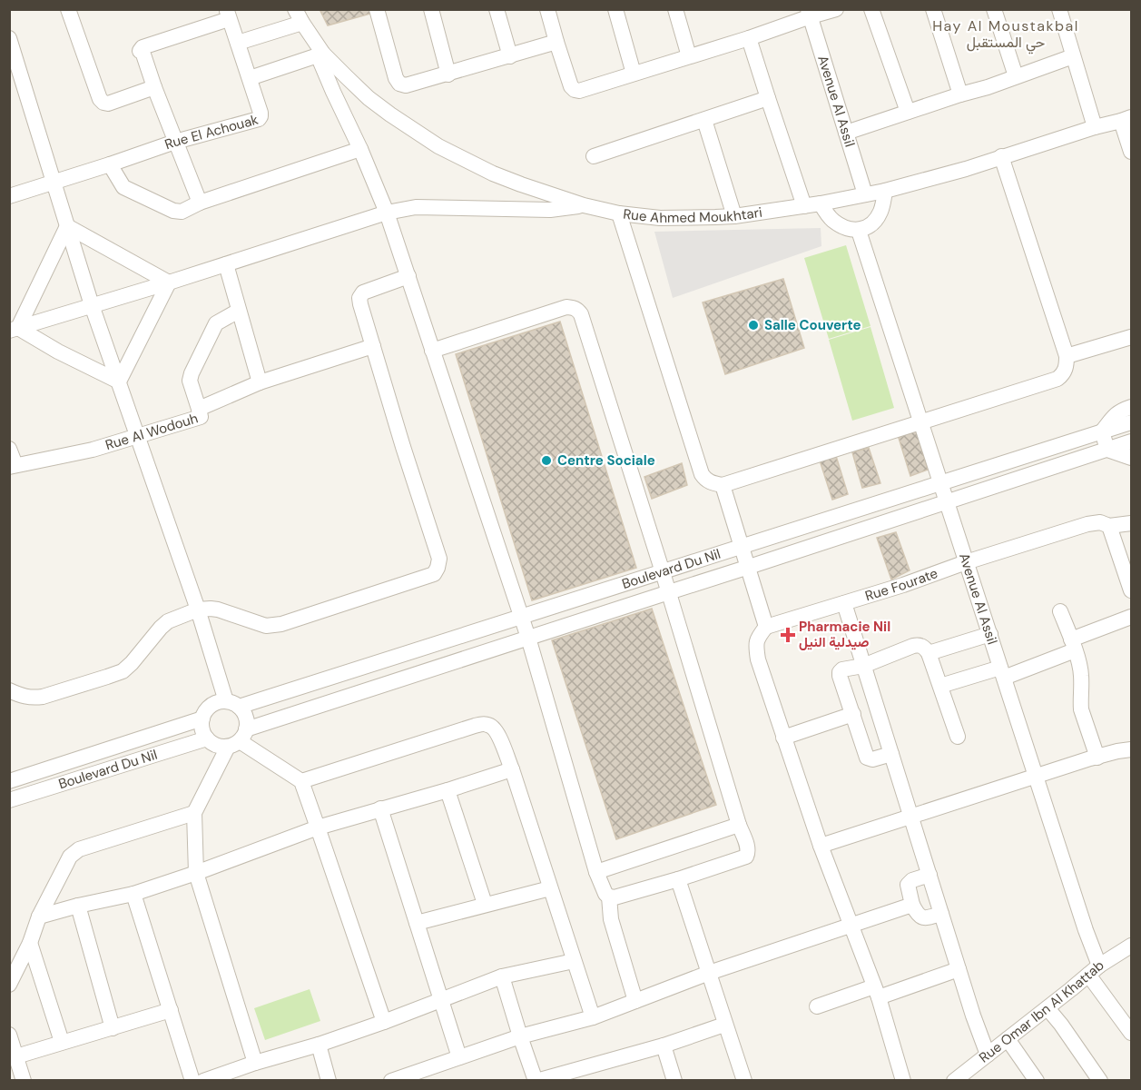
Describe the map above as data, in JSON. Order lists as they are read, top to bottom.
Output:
{
  "streets": {
    "street": [
      "Avenue Al Assil",
      "Rue El Achouak",
      "Rue Ahmed Moukhtari",
      "Rue Al Wodouh",
      "Boulevard Du Nil",
      "Rue Fourate",
      "Rue Omar Ibn Al Khattab"
    ]
  },
  "crossings": [
    ["Avenue Al Assil", "Rue Ahmed Moukhtari"],
    ["Avenue Al Assil", "Boulevard Du Nil"],
    ["Avenue Al Assil", "Rue Fourate"],
    ["Avenue Al Assil", "Rue Omar Ibn Al Khattab"]
  ],
  "districts": ["Hay Al Moustakbal حي المستقبل"],
  "places": {
    "other": ["Salle Couverte", "Centre Sociale"],
    "health": ["Pharmacie Nil صيدلية النيل"]
  }
}
